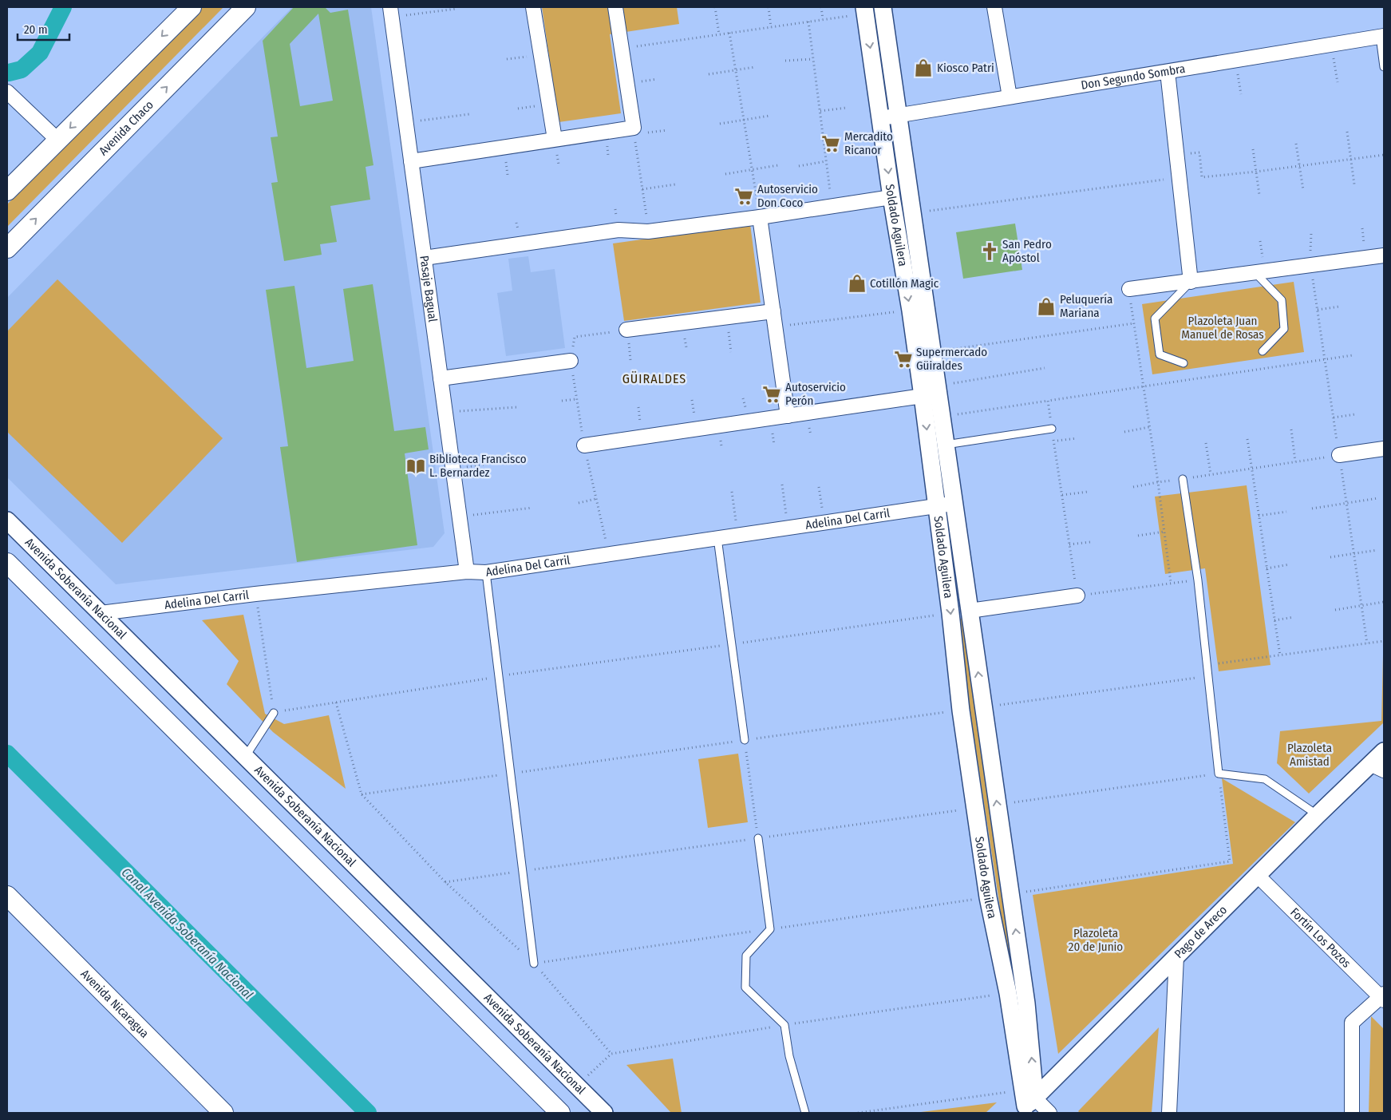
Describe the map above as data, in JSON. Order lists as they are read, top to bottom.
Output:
{
  "streets": {
    "main road": ["Avenida Chaco", "Avenida Nicaragua"],
    "street": [
      "Don Segundo Sombra",
      "Soldado Aguilera",
      "Pasaje Bagual",
      "Adelina Del Carril",
      "Avenida Soberanía Nacional",
      "Pago de Areco",
      "Fortín Los Pozos"
    ]
  },
  "crossings": [
    ["Don Segundo Sombra", "Soldado Aguilera"],
    ["Soldado Aguilera", "Adelina Del Carril"],
    ["Soldado Aguilera", "Pago de Areco"],
    ["Pasaje Bagual", "Adelina Del Carril"],
    ["Adelina Del Carril", "Avenida Soberanía Nacional"],
    ["Pago de Areco", "Fortín Los Pozos"]
  ],
  "districts": ["GÜIRALDES"],
  "water": ["Canal Avenida Soberanía Nacional"],
  "parks": ["Plazoleta Juan Manuel de Rosas", "Plazoleta Amistad", "Plazoleta 20 de Junio"],
  "places": {
    "shop": ["Kiosco Patri", "Cotillón Magic", "Peluquería Mariana"],
    "supermarket": [
      "Mercadito Ricanor",
      "Autoservicio Don Coco",
      "Supermercado Güiraldes",
      "Autoservicio Perón"
    ],
    "church": ["San Pedro Apóstol"],
    "library": ["Biblioteca Francisco L. Bernardez"]
  },
  "scale_bar": "20 m"
}
